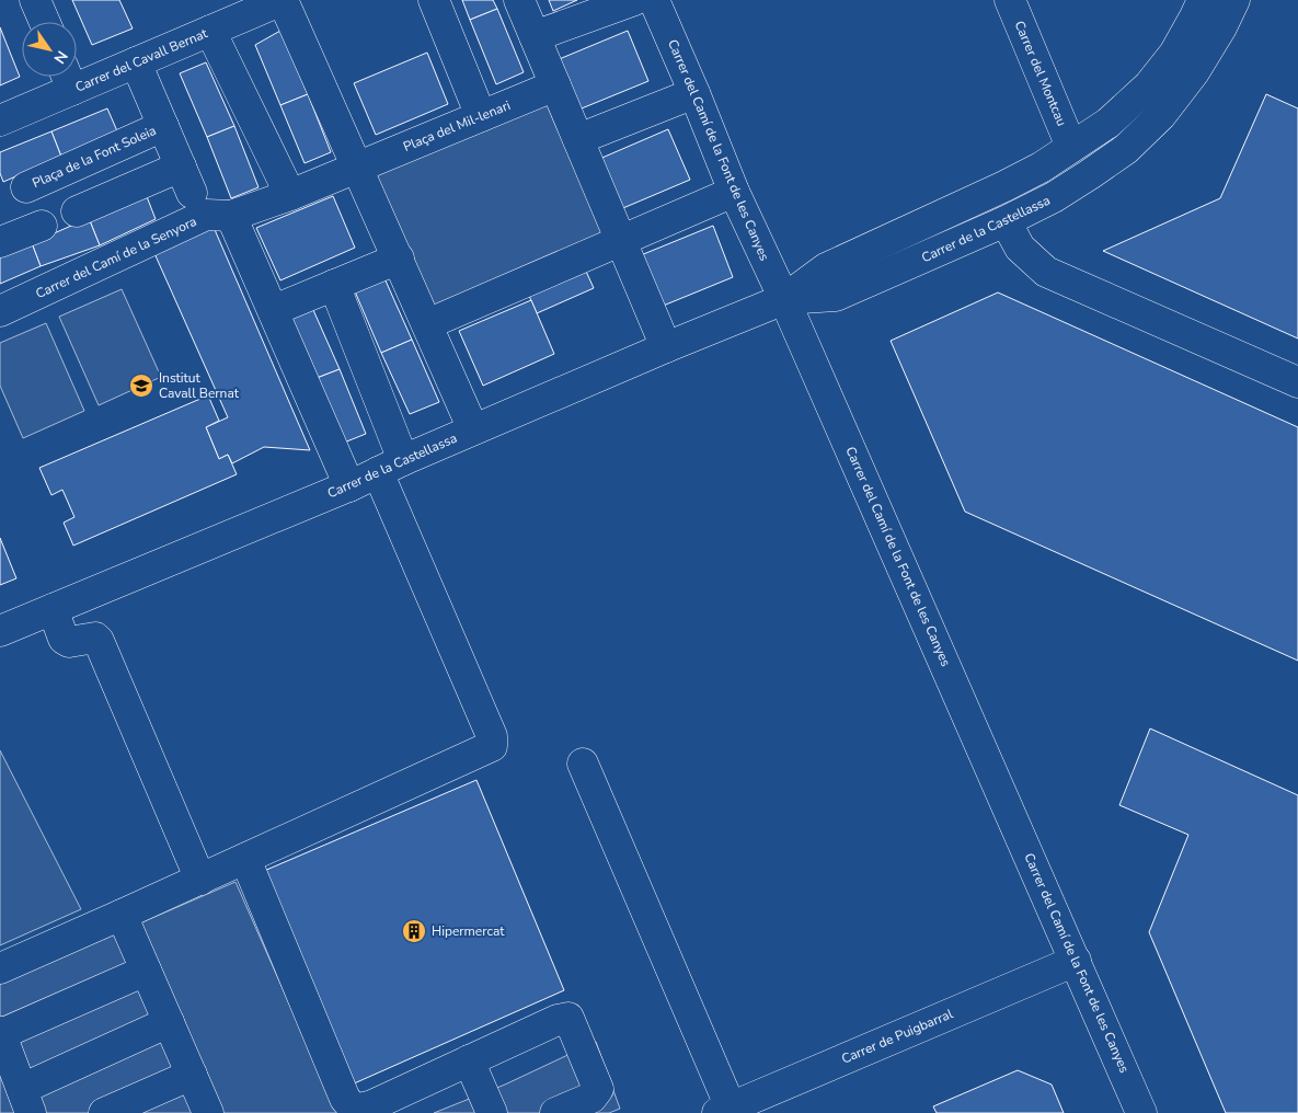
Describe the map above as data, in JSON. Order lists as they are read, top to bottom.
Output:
{
  "streets": {
    "street": [
      "Carrer del Cavall Bernat",
      "Carrer del Montcau",
      "Plaça del Mil-lenari",
      "Carrer del Camí de la Font de les Canyes",
      "Plaça de la Font Soleia",
      "Carrer de la Castellassa",
      "Carrer del Camí de la Senyora",
      "Carrer de Puigbarral"
    ]
  },
  "crossings": [
    ["Carrer del Cavall Bernat", "Plaça de la Font Soleia"],
    ["Carrer del Montcau", "Carrer de la Castellassa"],
    ["Plaça del Mil-lenari", "Carrer del Camí de la Senyora"],
    ["Carrer del Camí de la Font de les Canyes", "Carrer de la Castellassa"],
    ["Carrer del Camí de la Font de les Canyes", "Carrer de Puigbarral"]
  ],
  "places": {
    "school or university": ["Institut Cavall Bernat"],
    "building": ["Hipermercat"]
  },
  "north": "bottom right"
}
